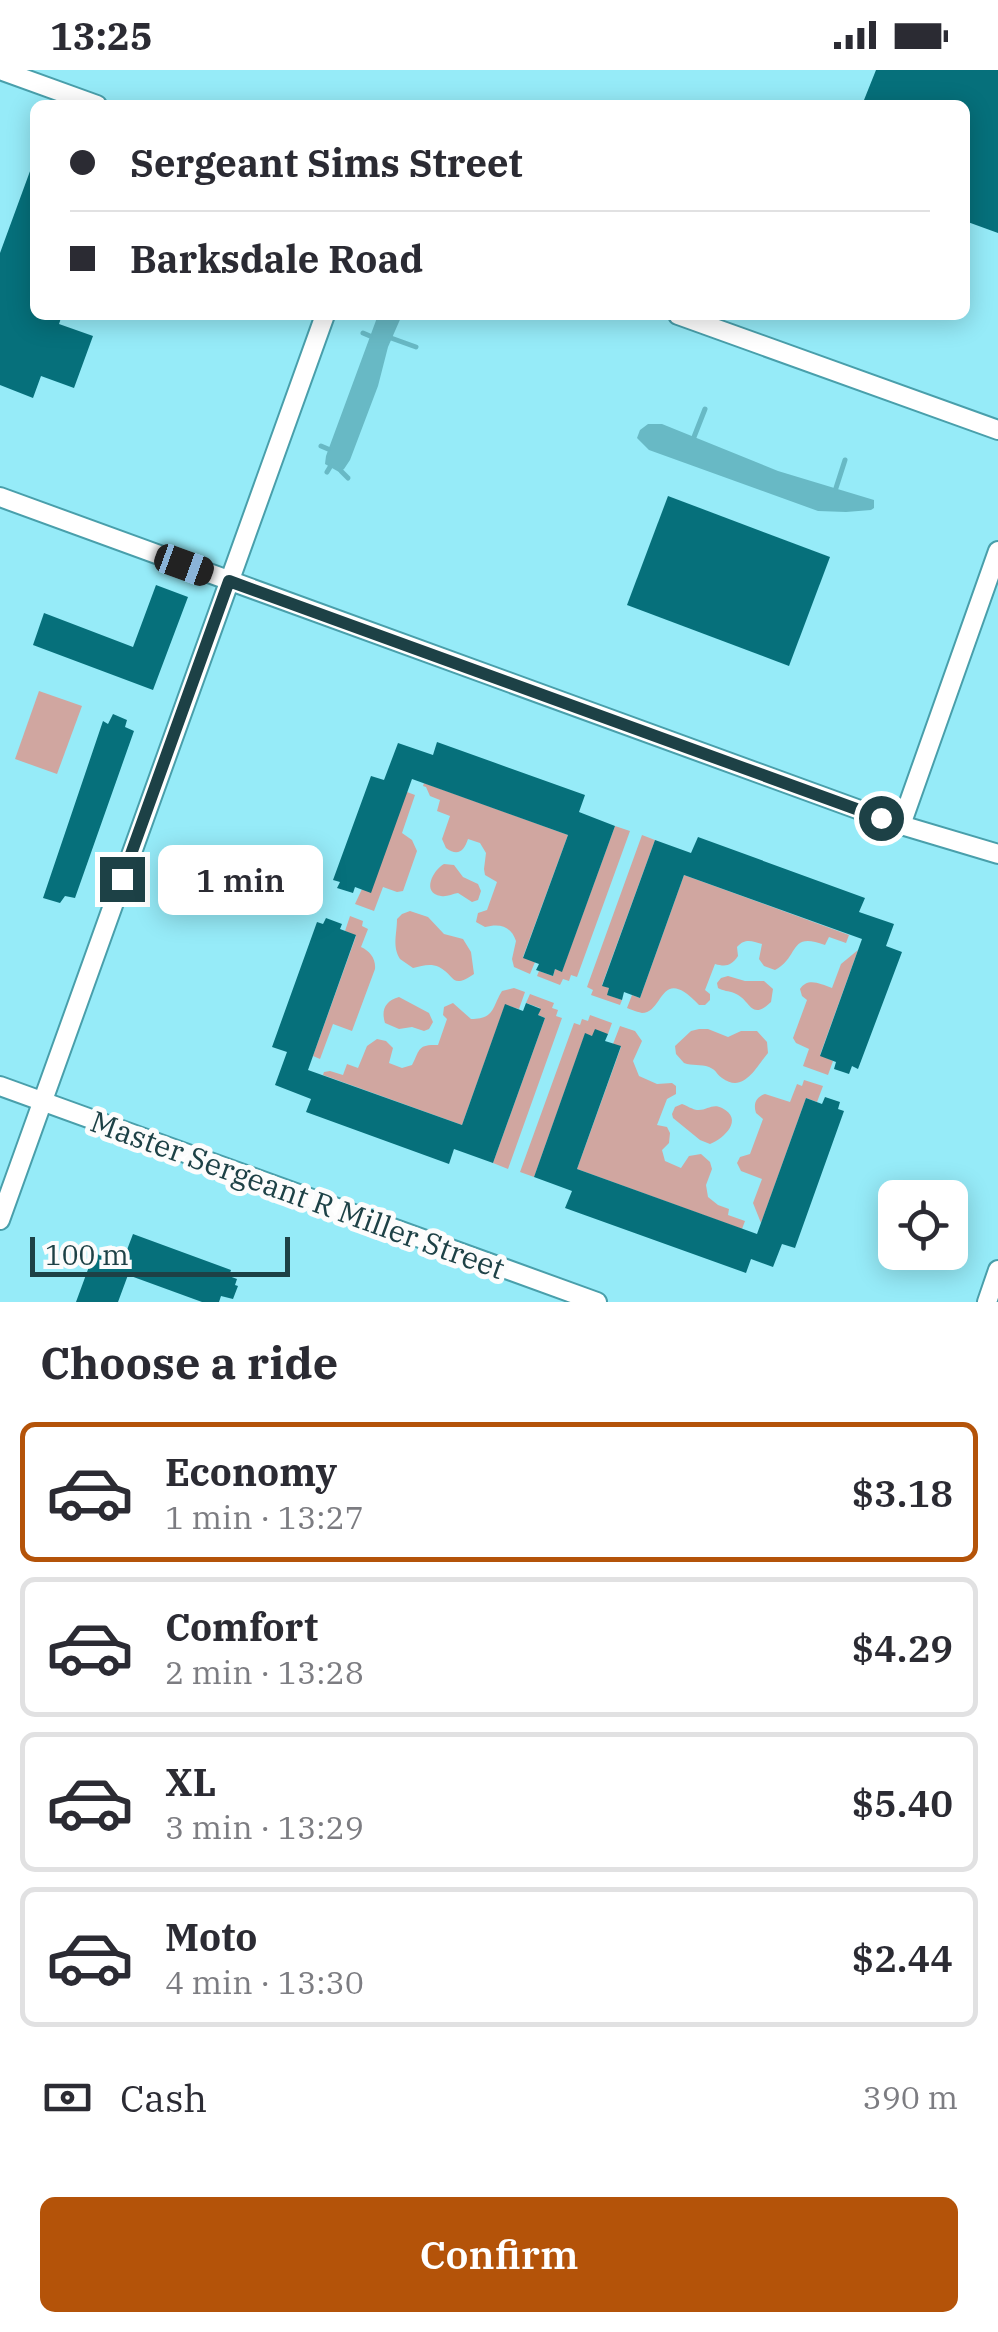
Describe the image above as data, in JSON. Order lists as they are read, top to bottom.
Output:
{
  "streets": {
    "street": ["Master Sergeant R Miller Street"]
  },
  "scale_bar": "100 m",
  "page": {
    "status": "13:25",
    "banner": ["Sergeant Sims Street", "Barksdale Road"],
    "bubble": "1 min",
    "scale": "100 m",
    "heading": "Choose a ride",
    "list": [
      {
        "name": "Economy",
        "note": "1 min · 13:27",
        "value": "$3.18"
      },
      {
        "name": "Comfort",
        "note": "2 min · 13:28",
        "value": "$4.29"
      },
      {
        "name": "XL",
        "note": "3 min · 13:29",
        "value": "$5.40"
      },
      {
        "name": "Moto",
        "note": "4 min · 13:30",
        "value": "$2.44"
      }
    ],
    "pay": ["Cash", "390 m"],
    "buttons": "Confirm"
  }
}
